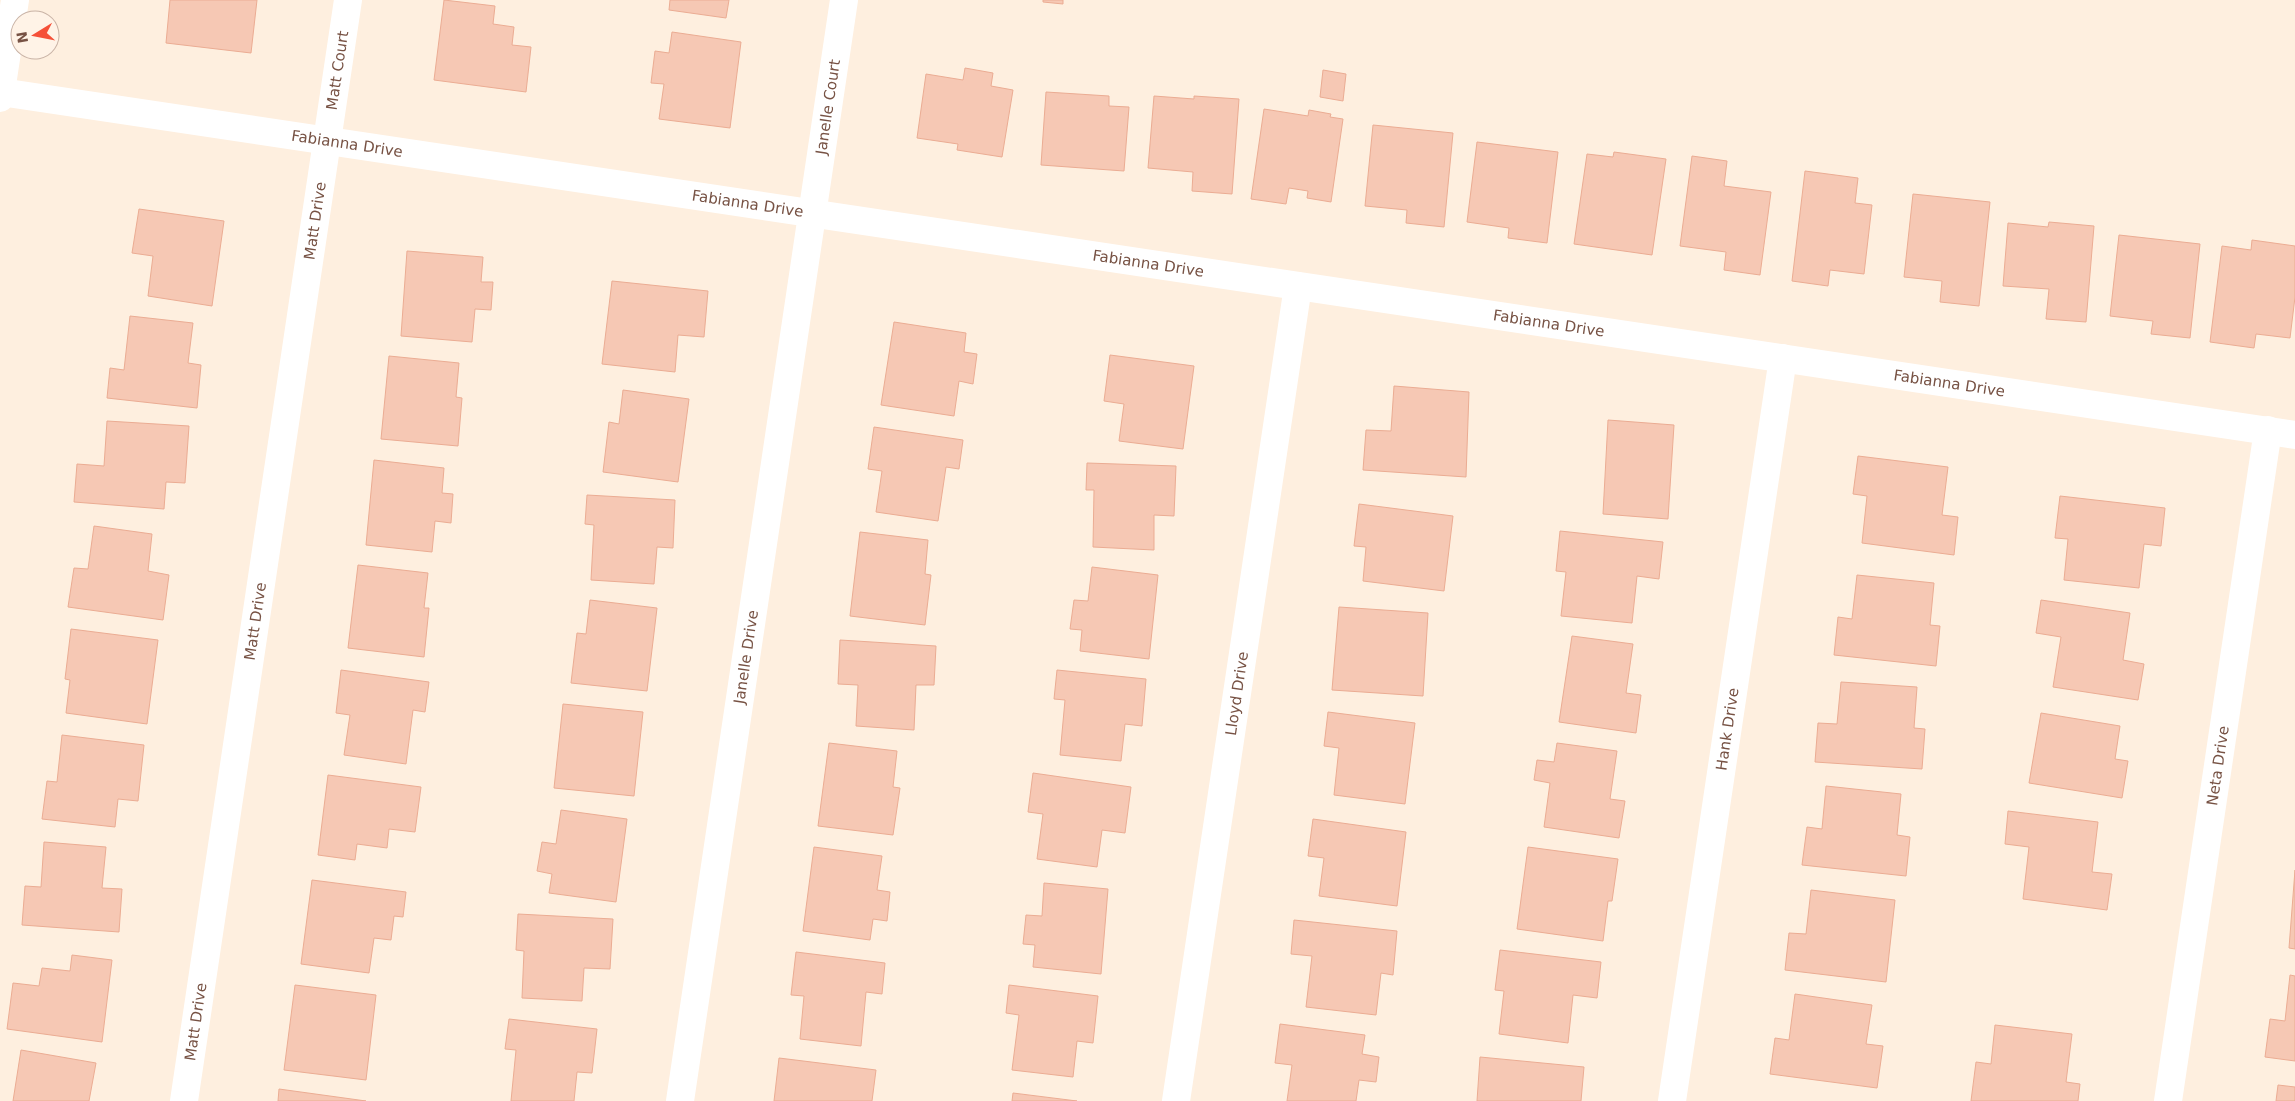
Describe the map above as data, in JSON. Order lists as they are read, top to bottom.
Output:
{
  "streets": {
    "street": [
      "Matt Court",
      "Janelle Court",
      "Fabianna Drive",
      "Matt Drive",
      "Janelle Drive",
      "Lloyd Drive",
      "Hank Drive",
      "Neta Drive"
    ]
  },
  "crossings": [
    ["Matt Court", "Fabianna Drive"],
    ["Matt Court", "Matt Drive"],
    ["Janelle Court", "Fabianna Drive"],
    ["Janelle Court", "Janelle Drive"],
    ["Fabianna Drive", "Matt Drive"],
    ["Fabianna Drive", "Janelle Drive"],
    ["Fabianna Drive", "Lloyd Drive"],
    ["Fabianna Drive", "Hank Drive"],
    ["Fabianna Drive", "Neta Drive"]
  ],
  "north": "left"
}
